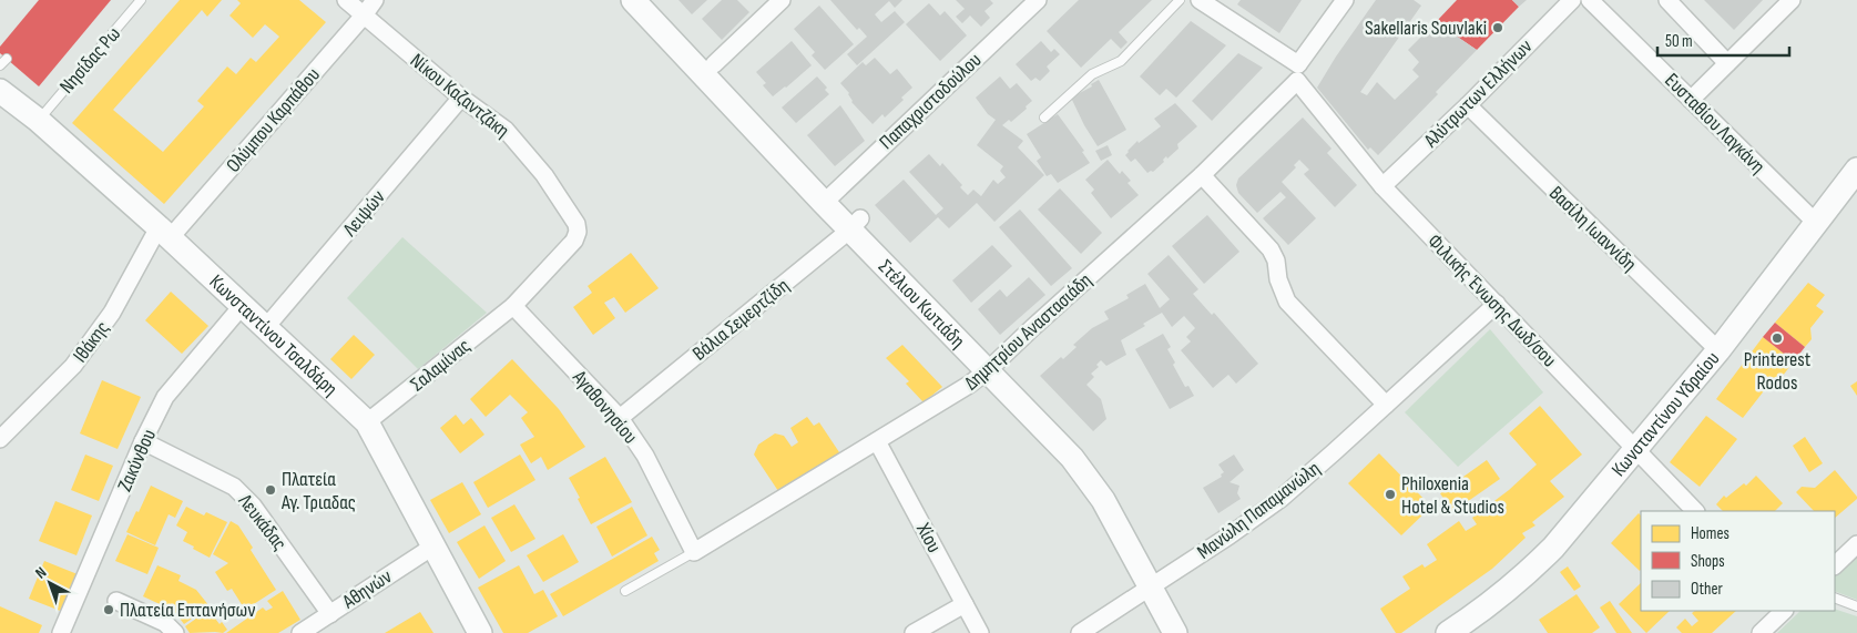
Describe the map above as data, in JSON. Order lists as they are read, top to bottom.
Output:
{
  "streets": {
    "street": [
      "Αλύτρωτων Ελλήνων",
      "Νίκου Καζαντζάκη",
      "Παπαχριστοδούλου",
      "Ολύμπου Καρπάθου",
      "Ευσταθίου Λαγκάνη",
      "Λειψών",
      "Βασίλη Ιωαννίδη",
      "Φιλικής Ένωσης Δωδ/σου",
      "Στέλιου Κωτιάδη",
      "Βάλια Σεμερτζίδη",
      "Δημητρίου Αναστασιάδη",
      "Κωνσταντίνου Τσαλδάρη",
      "Ιθάκης",
      "Σαλαμίνας",
      "Αγαθονησίου",
      "Κωνσταντίνου Υδραίου",
      "Ζακύνθου",
      "Μανώλη Παπαμανώλη",
      "Λευκάδας",
      "Χίου",
      "Αθηνών"
    ],
    "lane": ["Νησίδας Ρω"]
  },
  "crossings": [
    ["Νησίδας Ρω", "Κωνσταντίνου Τσαλδάρη"],
    ["Αλύτρωτων Ελλήνων", "Βασίλη Ιωαννίδη"],
    ["Αλύτρωτων Ελλήνων", "Φιλικής Ένωσης Δωδ/σου"],
    ["Νίκου Καζαντζάκη", "Ολύμπου Καρπάθου"],
    ["Νίκου Καζαντζάκη", "Λειψών"],
    ["Νίκου Καζαντζάκη", "Σαλαμίνας"],
    ["Νίκου Καζαντζάκη", "Αγαθονησίου"],
    ["Παπαχριστοδούλου", "Στέλιου Κωτιάδη"],
    ["Ολύμπου Καρπάθου", "Κωνσταντίνου Τσαλδάρη"],
    ["Ολύμπου Καρπάθου", "Ιθάκης"],
    ["Ευσταθίου Λαγκάνη", "Κωνσταντίνου Υδραίου"],
    ["Λειψών", "Κωνσταντίνου Τσαλδάρη"],
    ["Βασίλη Ιωαννίδη", "Κωνσταντίνου Υδραίου"],
    ["Φιλικής Ένωσης Δωδ/σου", "Δημητρίου Αναστασιάδη"],
    ["Φιλικής Ένωσης Δωδ/σου", "Κωνσταντίνου Υδραίου"],
    ["Φιλικής Ένωσης Δωδ/σου", "Μανώλη Παπαμανώλη"],
    ["Στέλιου Κωτιάδη", "Βάλια Σεμερτζίδη"],
    ["Στέλιου Κωτιάδη", "Δημητρίου Αναστασιάδη"],
    ["Στέλιου Κωτιάδη", "Μανώλη Παπαμανώλη"],
    ["Βάλια Σεμερτζίδη", "Αγαθονησίου"],
    ["Δημητρίου Αναστασιάδη", "Αγαθονησίου"],
    ["Δημητρίου Αναστασιάδη", "Χίου"],
    ["Κωνσταντίνου Τσαλδάρη", "Ιθάκης"],
    ["Κωνσταντίνου Τσαλδάρη", "Σαλαμίνας"],
    ["Κωνσταντίνου Τσαλδάρη", "Ζακύνθου"],
    ["Κωνσταντίνου Τσαλδάρη", "Αθηνών"],
    ["Σαλαμίνας", "Αγαθονησίου"],
    ["Ζακύνθου", "Λευκάδας"],
    ["Λευκάδας", "Αθηνών"]
  ],
  "places": [
    "Sakellaris Souvlaki",
    "Printerest Rodos",
    "Πλατεία Αγ. Τριαδας",
    "Philoxenia Hotel & Studios",
    "Πλατεία Επτανήσων"
  ],
  "legend": ["Homes", "Shops", "Other"],
  "scale_bar": "50 m",
  "north": "top left"
}
